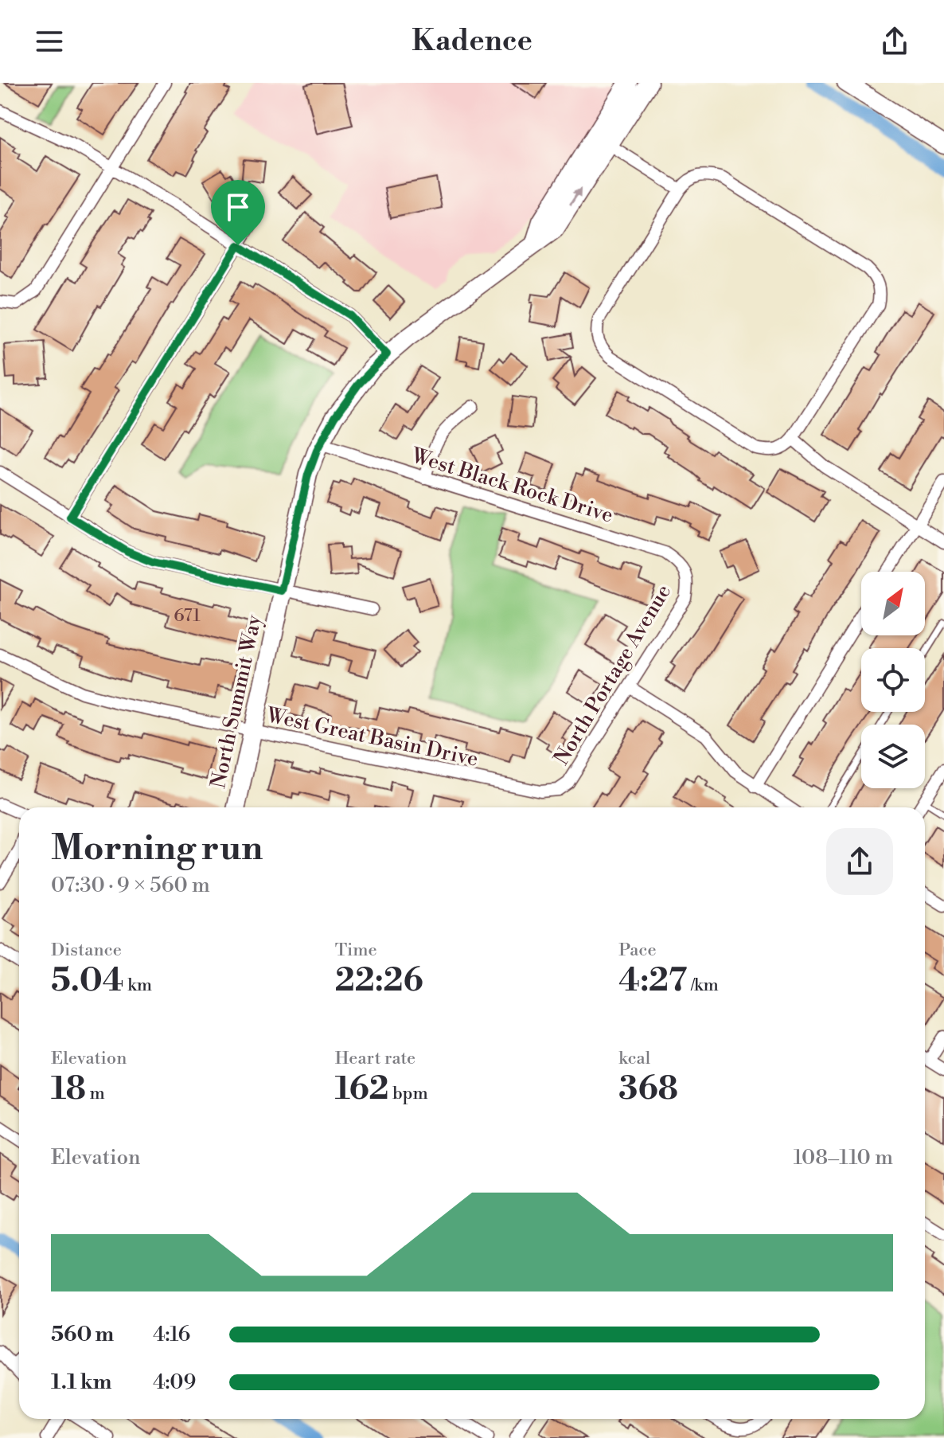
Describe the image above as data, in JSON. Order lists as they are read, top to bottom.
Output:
{
  "streets": {
    "street": [
      "West Black Rock Drive",
      "North Portage Avenue",
      "North Summit Way",
      "West Great Basin Drive"
    ]
  },
  "crossings": [
    ["West Black Rock Drive", "North Portage Avenue"],
    ["West Black Rock Drive", "North Summit Way"],
    ["North Portage Avenue", "West Great Basin Drive"],
    ["North Summit Way", "West Great Basin Drive"]
  ],
  "house_numbers": ["671"],
  "north": "top right",
  "page": {
    "header": "Kadence",
    "heading": ["Morning run", "07:30 · 9 × 560 m"],
    "stats": [
      ["Distance", "5.04 km"],
      ["Time", "22:26"],
      ["Pace", "4:27 /km"],
      ["Elevation", "18 m"],
      ["Heart rate", "162 bpm"],
      ["kcal", "368"]
    ],
    "chart": ["Elevation", "108–110 m"],
    "list": [
      {
        "name": "560 m",
        "note": "4:16"
      },
      {
        "name": "1.1 km",
        "note": "4:09"
      }
    ]
  }
}
